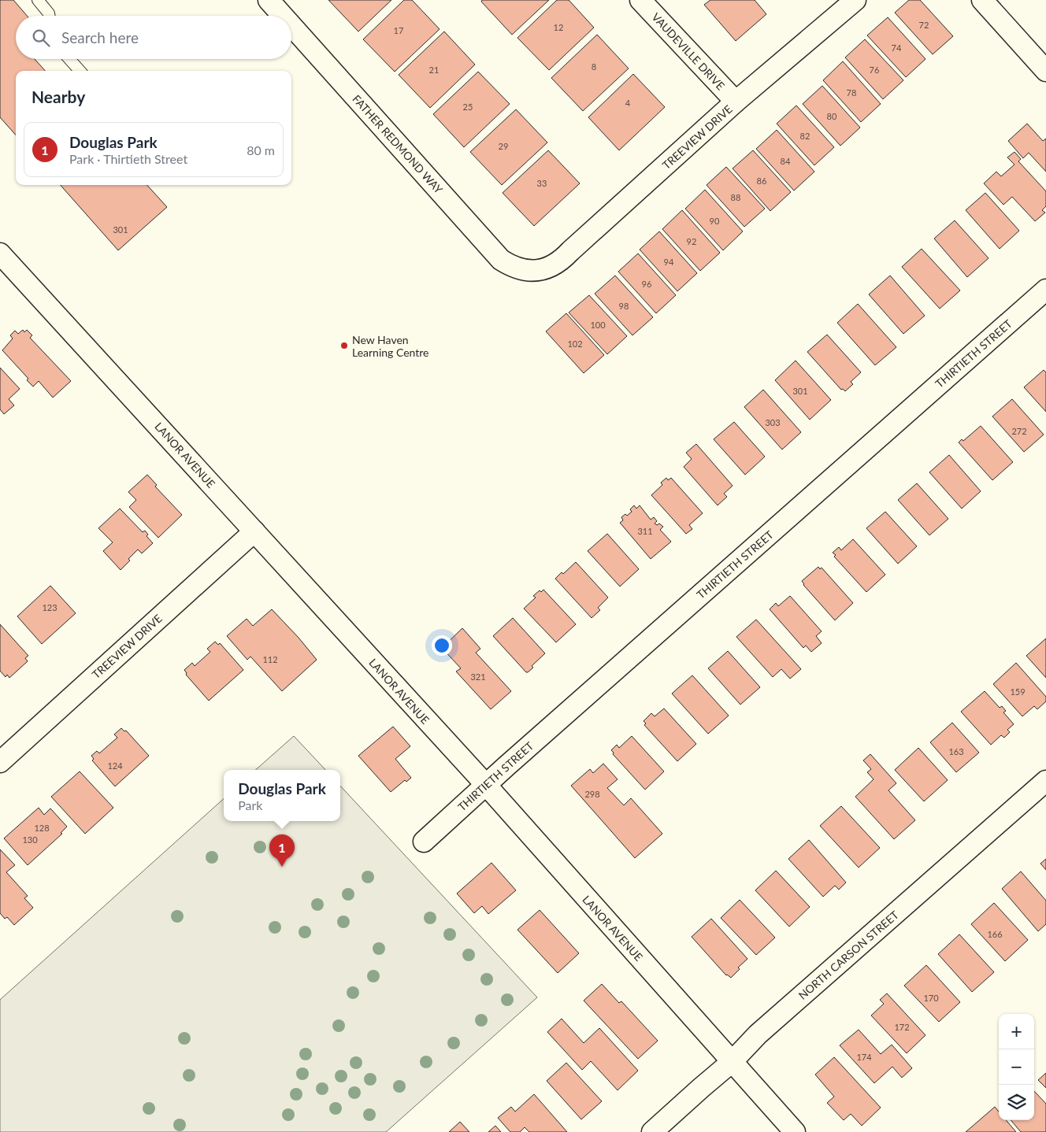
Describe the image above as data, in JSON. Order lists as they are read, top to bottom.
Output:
{
  "streets": {
    "street": [
      "VAUDEVILLE DRIVE",
      "TREEVIEW DRIVE",
      "FATHER REDMOND WAY",
      "THIRTIETH STREET",
      "LANOR AVENUE",
      "NORTH CARSON STREET"
    ]
  },
  "crossings": [
    ["VAUDEVILLE DRIVE", "TREEVIEW DRIVE"],
    ["TREEVIEW DRIVE", "FATHER REDMOND WAY"],
    ["TREEVIEW DRIVE", "LANOR AVENUE"],
    ["THIRTIETH STREET", "LANOR AVENUE"],
    ["LANOR AVENUE", "NORTH CARSON STREET"]
  ],
  "places": ["New Haven Learning Centre"],
  "house_numbers": [
    "72",
    "12",
    "17",
    "74",
    "8",
    "21",
    "76",
    "78",
    "4",
    "25",
    "80",
    "82",
    "29",
    "84",
    "86",
    "33",
    "88",
    "90",
    "301",
    "92",
    "94",
    "96",
    "98",
    "100",
    "102",
    "301",
    "303",
    "272",
    "311",
    "123",
    "112",
    "321",
    "159",
    "163",
    "124",
    "298",
    "128",
    "130",
    "166",
    "170",
    "172",
    "174"
  ],
  "page": {
    "search": "Search here",
    "heading": "Nearby",
    "list": [
      {
        "mark": "1",
        "name": "Douglas Park",
        "note": "Park · Thirtieth Street",
        "value": "80 m"
      }
    ],
    "popup": ["Douglas Park", "Park"],
    "pins": "1",
    "map_buttons": ["+", "−"]
  }
}
